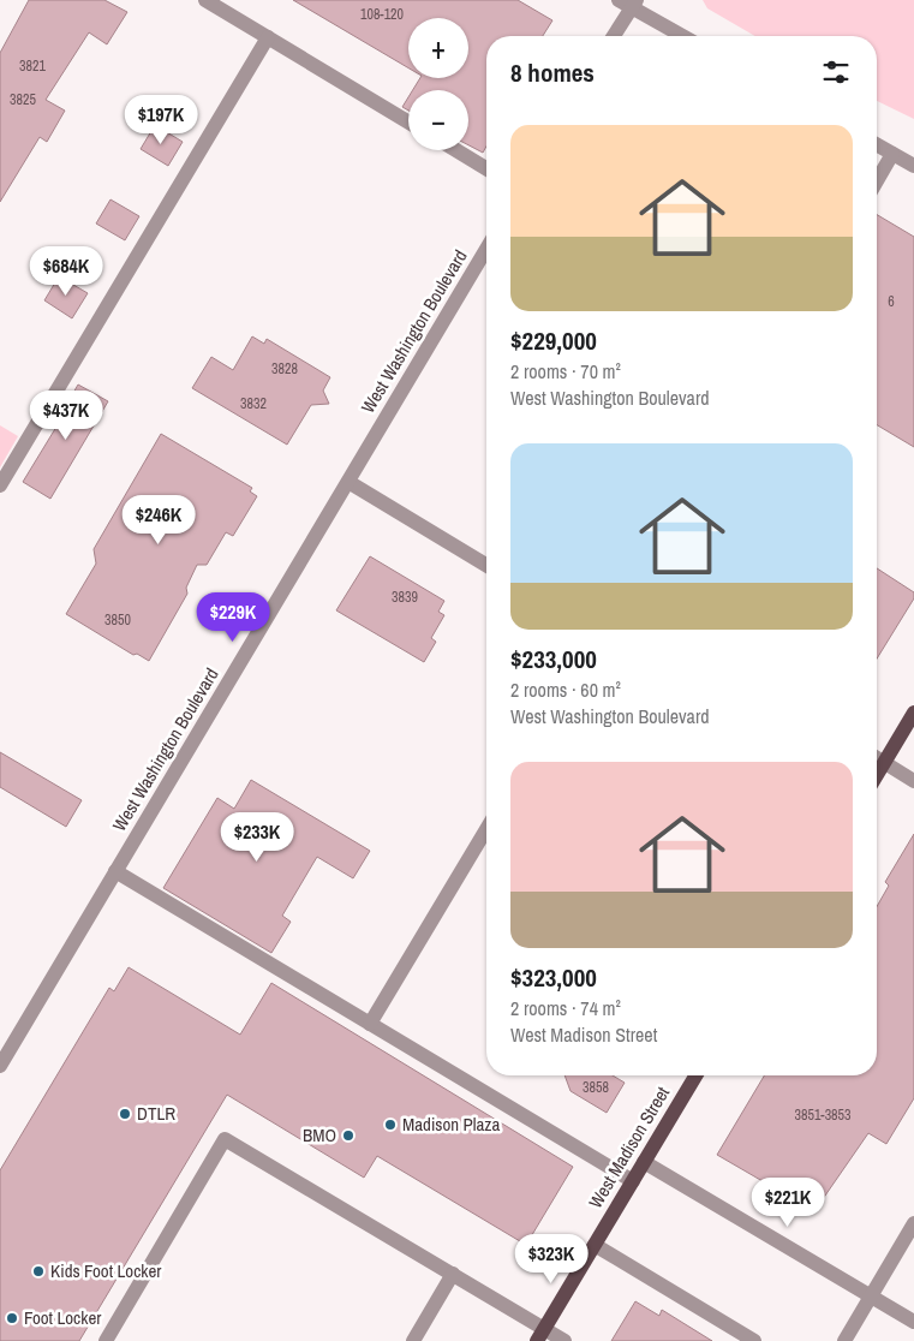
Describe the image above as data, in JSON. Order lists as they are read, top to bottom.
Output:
{
  "streets": {
    "main road": ["West Madison Street"],
    "street": ["West Washington Boulevard"]
  },
  "places": [
    "DTLR",
    "Madison Plaza",
    "BMO",
    "Kids Foot Locker",
    "Foot Locker"
  ],
  "house_numbers": [
    "108-120",
    "3821",
    "3825",
    "6",
    "3828",
    "3832",
    "3839",
    "3850",
    "3858",
    "3851-3853"
  ],
  "page": {
    "map_buttons": ["+", "−"],
    "heading": "8 homes",
    "price": [
      "$197K",
      "$684K",
      "$437K",
      "$246K",
      "$229K",
      "$233K",
      "$221K",
      "$323K"
    ],
    "list": [
      {
        "name": "$229,000",
        "note": "2 rooms · 70 m² · West Washington Boulevard"
      },
      {
        "name": "$233,000",
        "note": "2 rooms · 60 m² · West Washington Boulevard"
      },
      {
        "name": "$323,000",
        "note": "2 rooms · 74 m² · West Madison Street"
      }
    ]
  }
}
